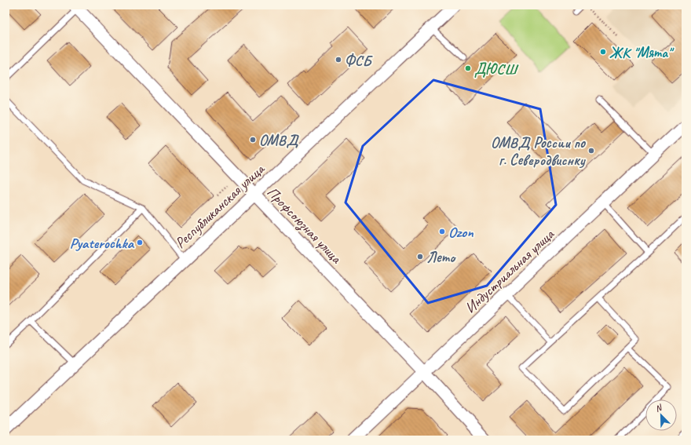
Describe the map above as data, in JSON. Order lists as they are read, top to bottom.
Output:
{
  "streets": {
    "street": ["Республиканская улица", "Профсоюзная улица", "Индустриальная улица"]
  },
  "crossings": [
    ["Республиканская улица", "Профсоюзная улица"],
    ["Профсоюзная улица", "Индустриальная улица"]
  ],
  "places": [
    "ЖК \"Мята\"",
    "ФСБ",
    "ДЮСШ",
    "ОМВД",
    "ОМВД России по г. Северодвиснку",
    "Ozon",
    "Pyaterochka",
    "Лето"
  ],
  "north": "top left"
}
